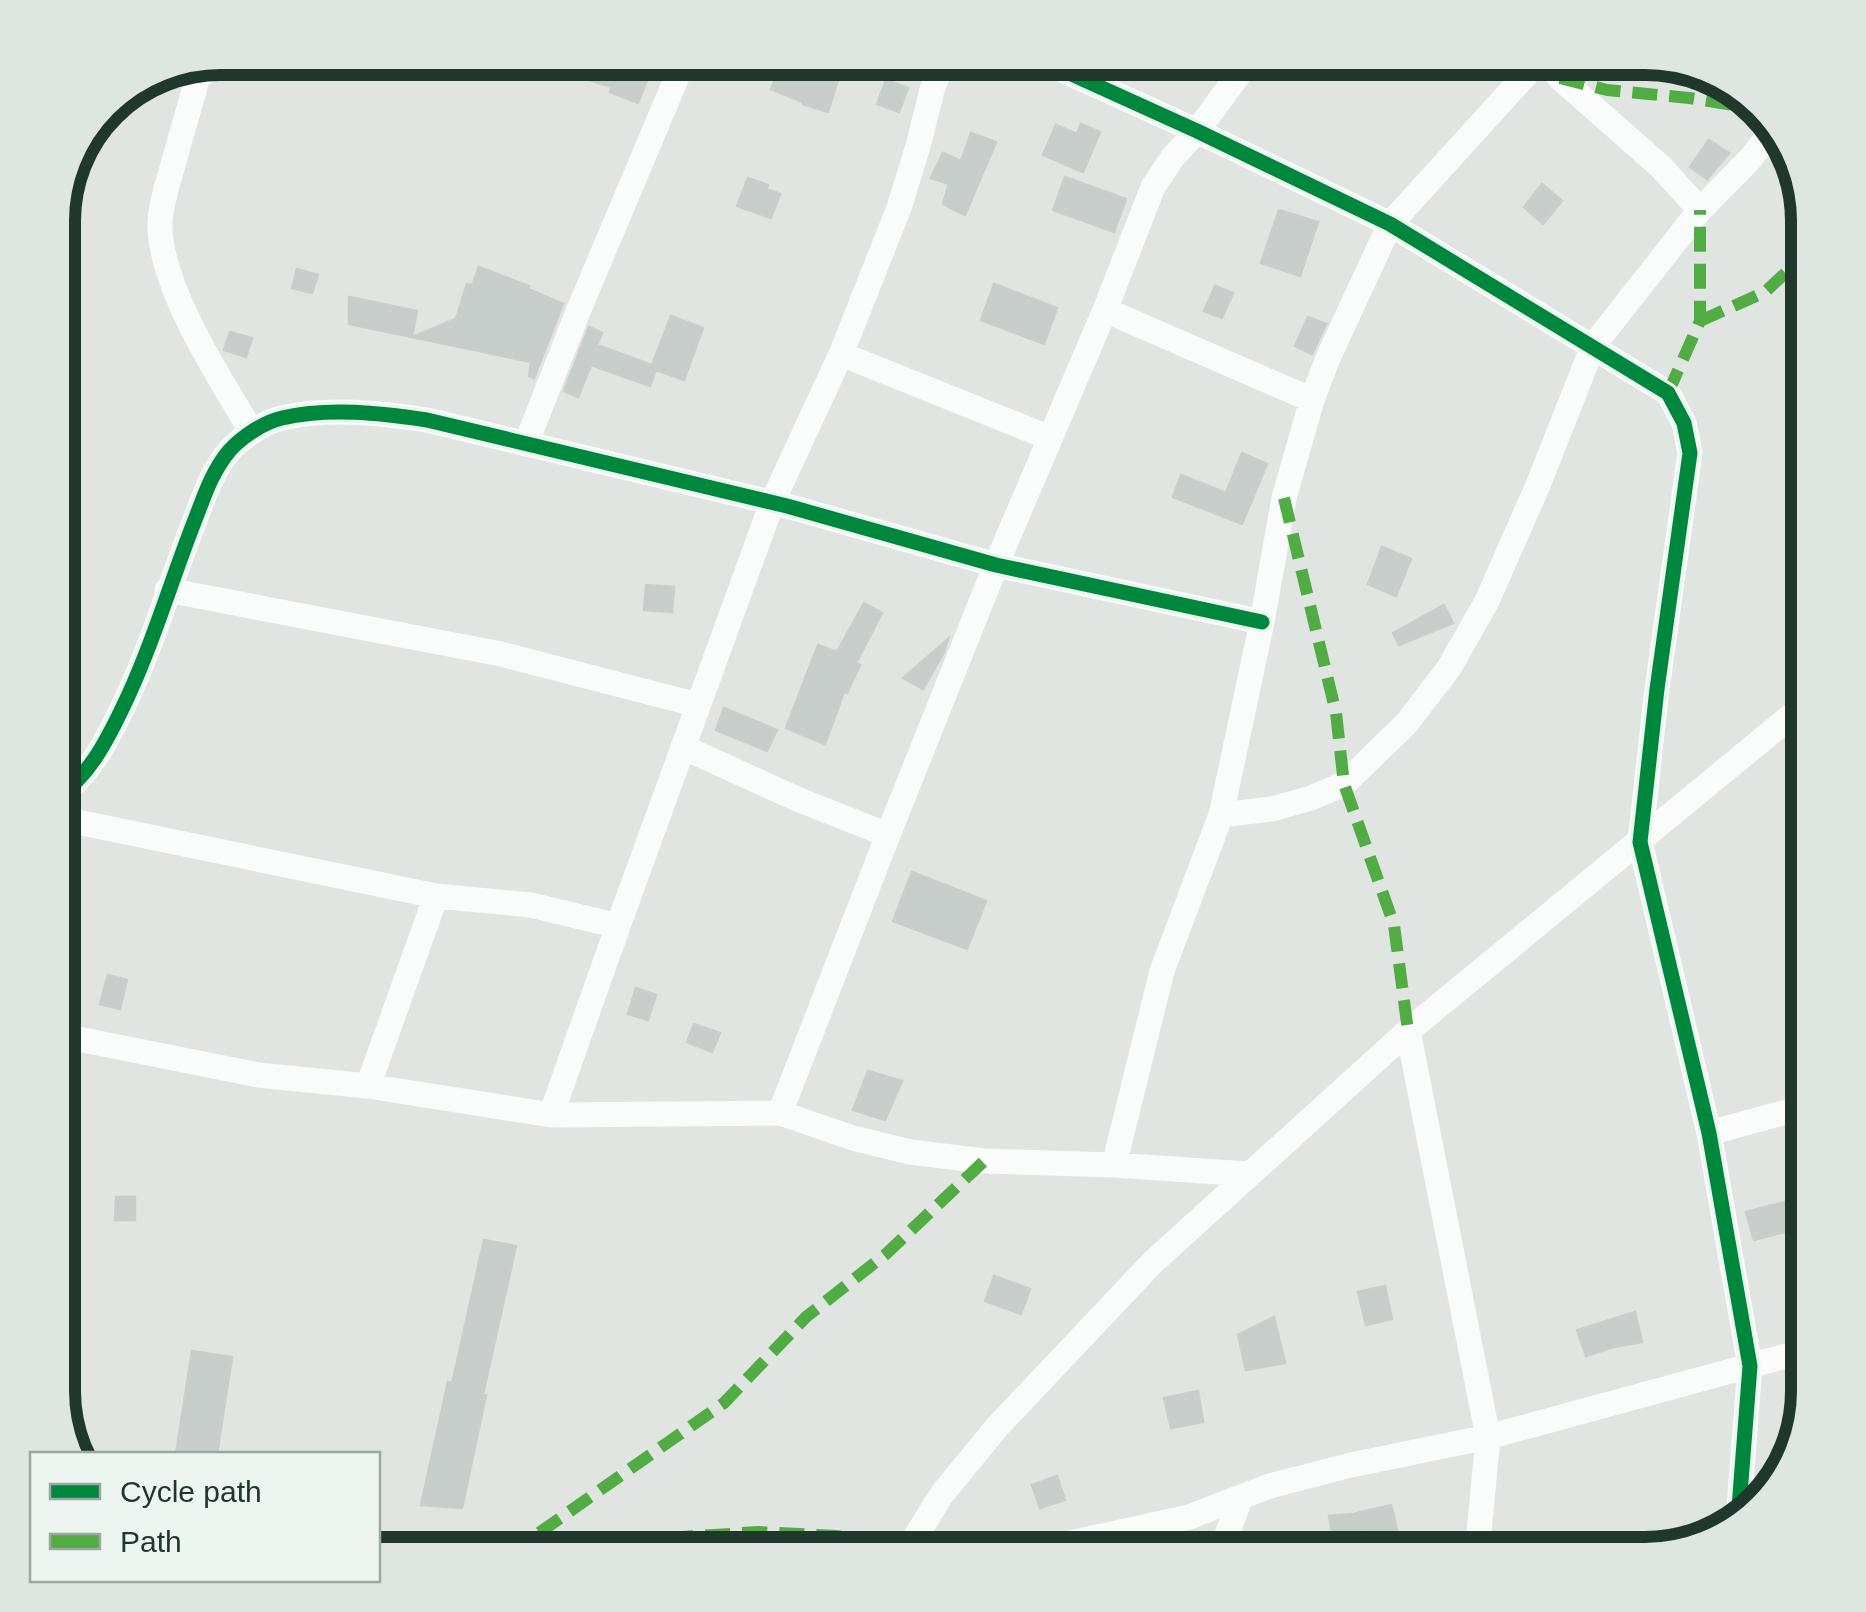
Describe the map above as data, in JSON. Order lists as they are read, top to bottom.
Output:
{
  "legend": ["Cycle path", "Path"]
}
